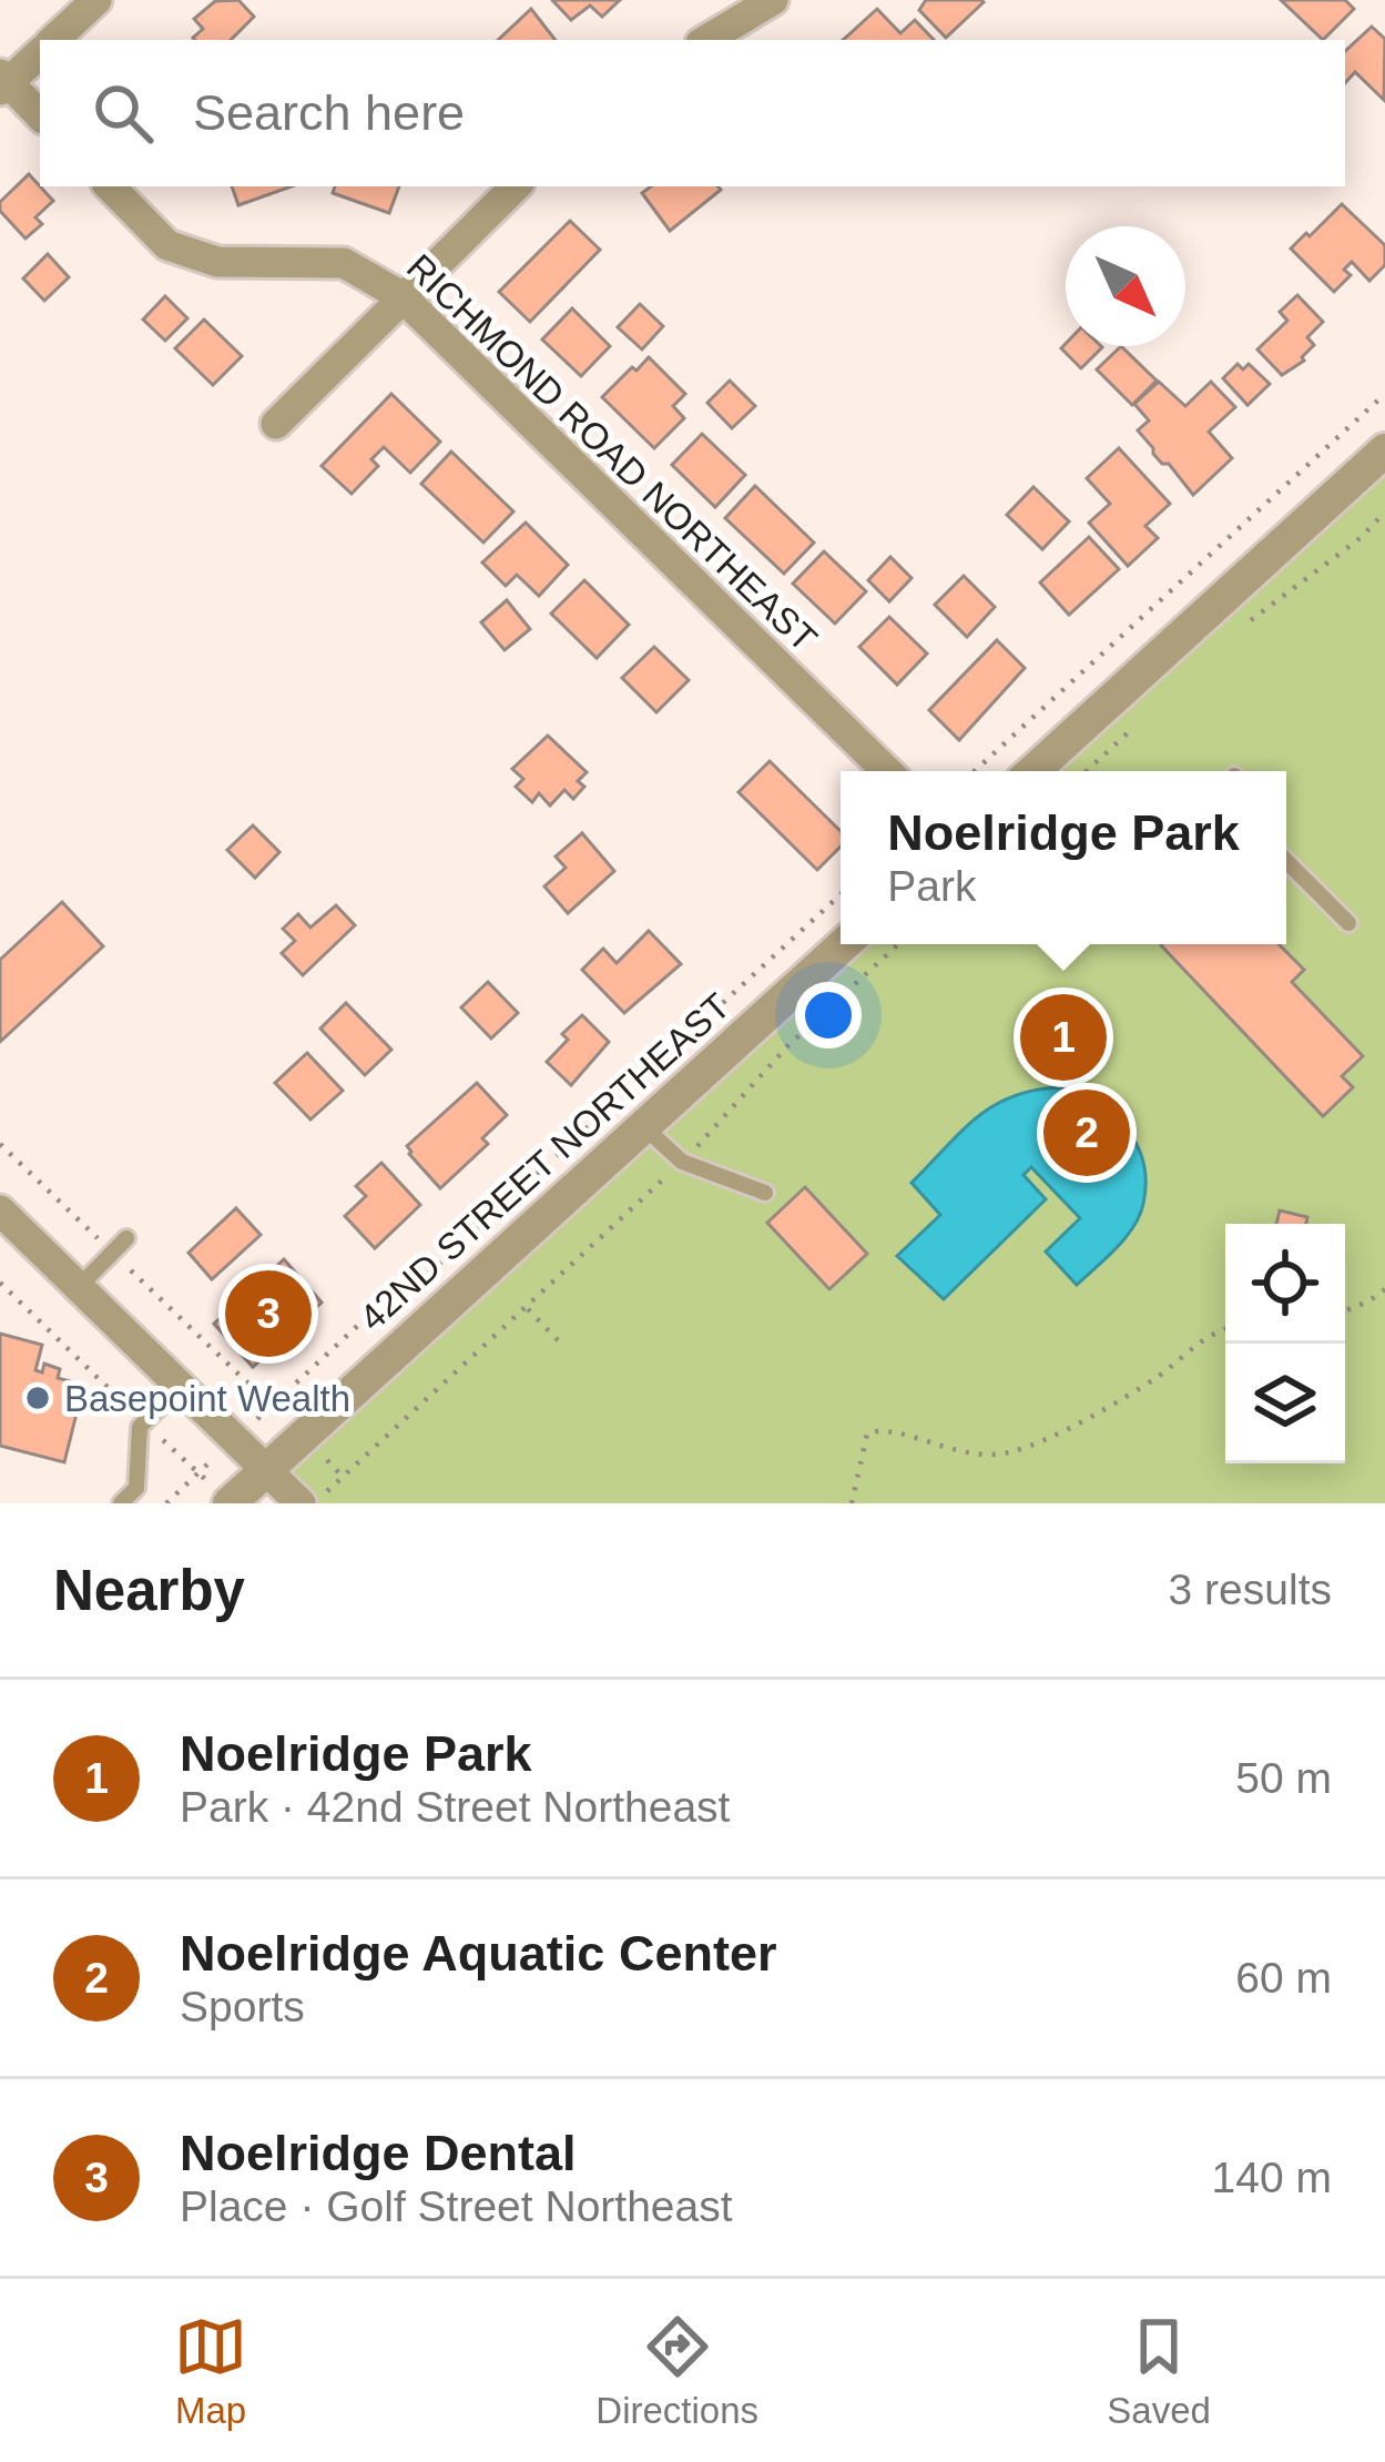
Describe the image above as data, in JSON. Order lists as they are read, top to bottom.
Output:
{
  "streets": {
    "street": ["RICHMOND ROAD NORTHEAST", "42ND STREET NORTHEAST"]
  },
  "places": ["Basepoint Wealth"],
  "north": "bottom right",
  "page": {
    "search": "Search here",
    "popup": ["Noelridge Park", "Park"],
    "pins": ["1", "2", "3"],
    "heading": ["Nearby", "3 results"],
    "list": [
      {
        "mark": "1",
        "name": "Noelridge Park",
        "note": "Park · 42nd Street Northeast",
        "value": "50 m"
      },
      {
        "mark": "2",
        "name": "Noelridge Aquatic Center",
        "note": "Sports",
        "value": "60 m"
      },
      {
        "mark": "3",
        "name": "Noelridge Dental",
        "note": "Place · Golf Street Northeast",
        "value": "140 m"
      }
    ],
    "nav": ["Map", "Directions", "Saved"]
  }
}
